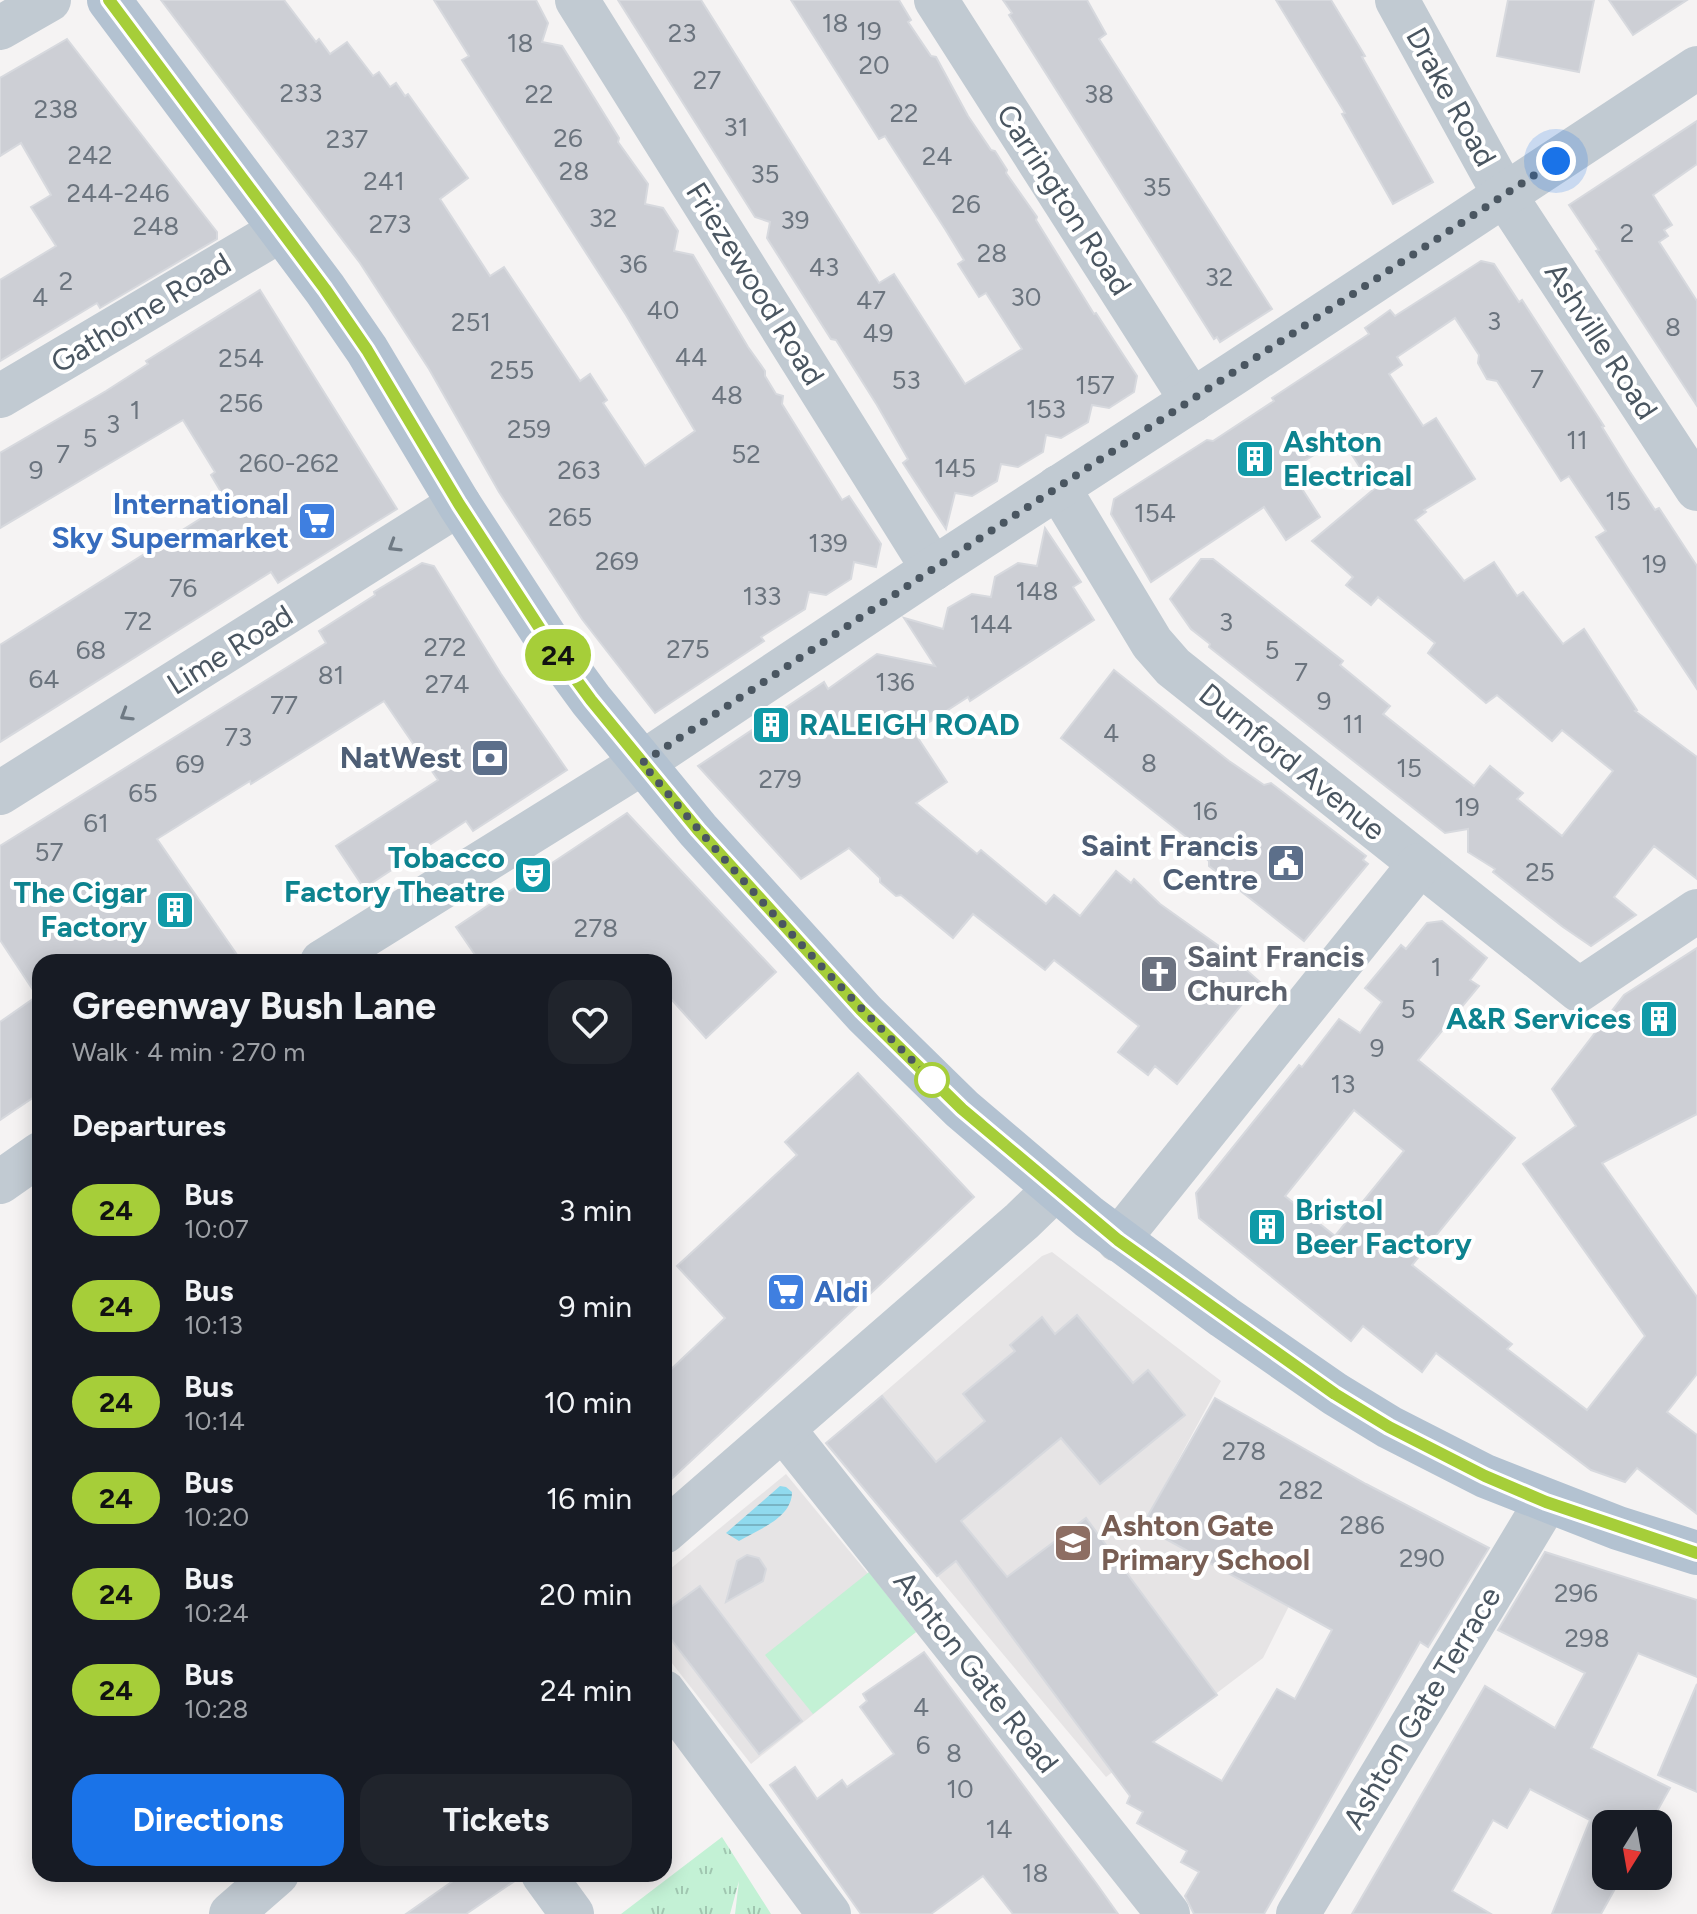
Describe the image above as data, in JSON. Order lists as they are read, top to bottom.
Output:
{
  "streets": {
    "street": [
      "Drake Road",
      "Carrington Road",
      "Friezewood Road",
      "Gathorne Road",
      "Ashville Road",
      "Lime Road",
      "Durnford Avenue",
      "Ashton Gate Road",
      "Ashton Gate Terrace"
    ]
  },
  "crossings": [
    ["Drake Road", "Ashville Road"]
  ],
  "places": {
    "building": [
      "Ashton Electrical",
      "RALEIGH ROAD",
      "The Cigar Factory",
      "A&R Services",
      "Bristol Beer Factory"
    ],
    "supermarket": ["International Sky Supermarket", "Aldi"],
    "bank": ["NatWest"],
    "public building": ["Saint Francis Centre"],
    "theatre": ["Tobacco Factory Theatre"],
    "church": ["Saint Francis Church"],
    "school or university": ["Ashton Gate Primary School"]
  },
  "lines": ["bus line 24"],
  "house_numbers": [
    "18",
    "19",
    "23",
    "18",
    "20",
    "27",
    "233",
    "22",
    "38",
    "238",
    "22",
    "31",
    "26",
    "237",
    "242",
    "24",
    "28",
    "35",
    "241",
    "35",
    "244-246",
    "26",
    "32",
    "39",
    "273",
    "248",
    "2",
    "28",
    "36",
    "43",
    "32",
    "2",
    "4",
    "30",
    "47",
    "40",
    "3",
    "251",
    "8",
    "49",
    "44",
    "254",
    "255",
    "7",
    "53",
    "157",
    "48",
    "256",
    "153",
    "1",
    "3",
    "259",
    "5",
    "11",
    "7",
    "52",
    "260-262",
    "145",
    "9",
    "263",
    "15",
    "154",
    "265",
    "139",
    "269",
    "19",
    "76",
    "148",
    "133",
    "72",
    "3",
    "144",
    "272",
    "275",
    "68",
    "5",
    "7",
    "81",
    "64",
    "136",
    "274",
    "9",
    "77",
    "11",
    "4",
    "73",
    "8",
    "69",
    "15",
    "279",
    "65",
    "19",
    "16",
    "61",
    "57",
    "25",
    "278",
    "1",
    "5",
    "9",
    "13",
    "278",
    "282",
    "286",
    "290",
    "296",
    "298",
    "4",
    "6",
    "8",
    "10",
    "14",
    "18"
  ],
  "north": "bottom",
  "page": {
    "on_map": "24",
    "heading": [
      ["Greenway Bush Lane", "Walk · 4 min · 270 m"],
      "Departures"
    ],
    "list": [
      {
        "mark": "24",
        "name": "Bus",
        "note": "10:07",
        "value": "3 min"
      },
      {
        "mark": "24",
        "name": "Bus",
        "note": "10:13",
        "value": "9 min"
      },
      {
        "mark": "24",
        "name": "Bus",
        "note": "10:14",
        "value": "10 min"
      },
      {
        "mark": "24",
        "name": "Bus",
        "note": "10:20",
        "value": "16 min"
      },
      {
        "mark": "24",
        "name": "Bus",
        "note": "10:24",
        "value": "20 min"
      },
      {
        "mark": "24",
        "name": "Bus",
        "note": "10:28",
        "value": "24 min"
      }
    ],
    "buttons": ["Directions", "Tickets"]
  }
}
